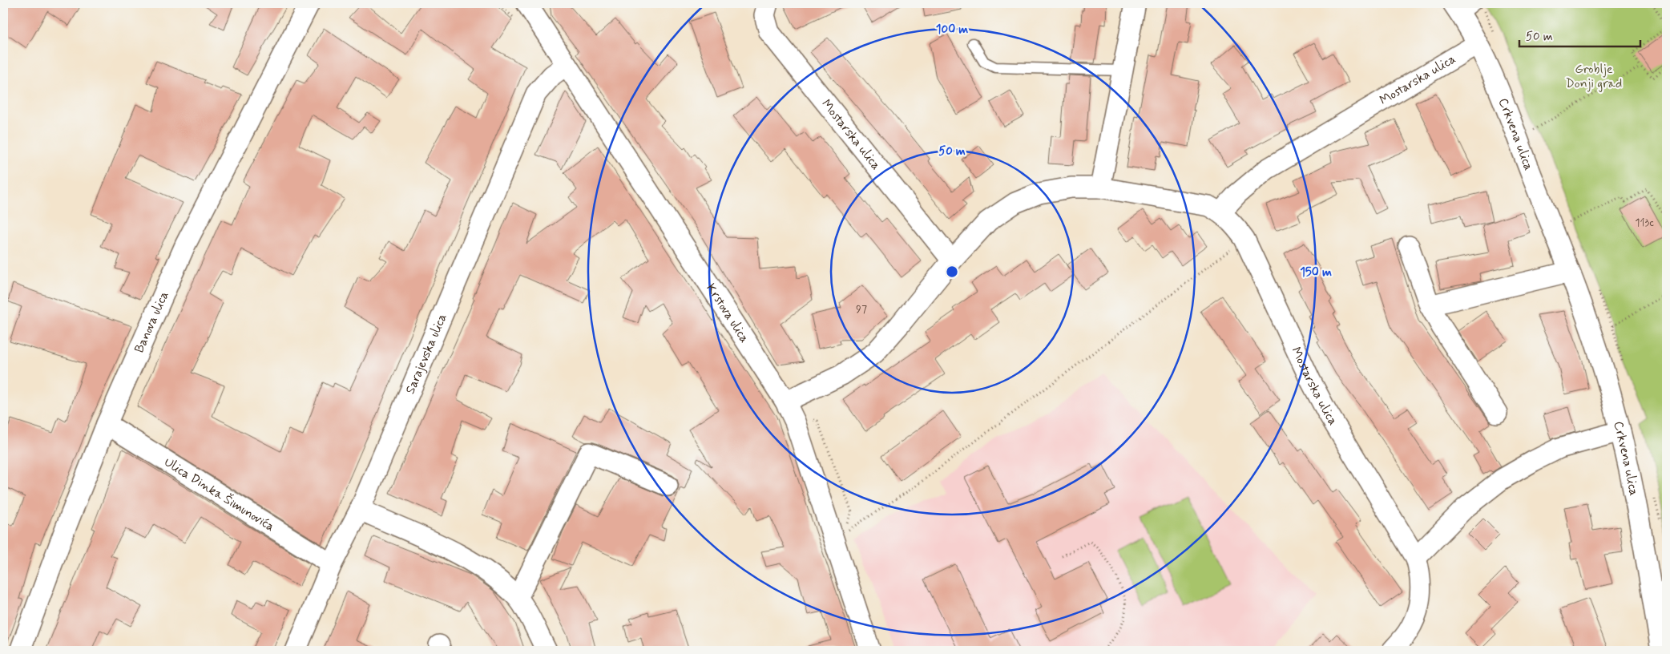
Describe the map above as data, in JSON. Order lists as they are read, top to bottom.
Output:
{
  "streets": {
    "street": [
      "Mostarska ulica",
      "Crkvena ulica",
      "Krstova ulica",
      "Banova ulica",
      "Sarajevska ulica",
      "Ulica Dinka Šimunovića"
    ]
  },
  "crossings": [
    ["Mostarska ulica", "Crkvena ulica"],
    ["Mostarska ulica", "Krstova ulica"],
    ["Krstova ulica", "Sarajevska ulica"],
    ["Banova ulica", "Ulica Dinka Šimunovića"],
    ["Sarajevska ulica", "Ulica Dinka Šimunovića"]
  ],
  "parks": ["Groblje Donji grad"],
  "house_numbers": ["113c", "97"],
  "scale_bar": "50 m",
  "rings": ["100 m", "50 m", "150 m"]
}
